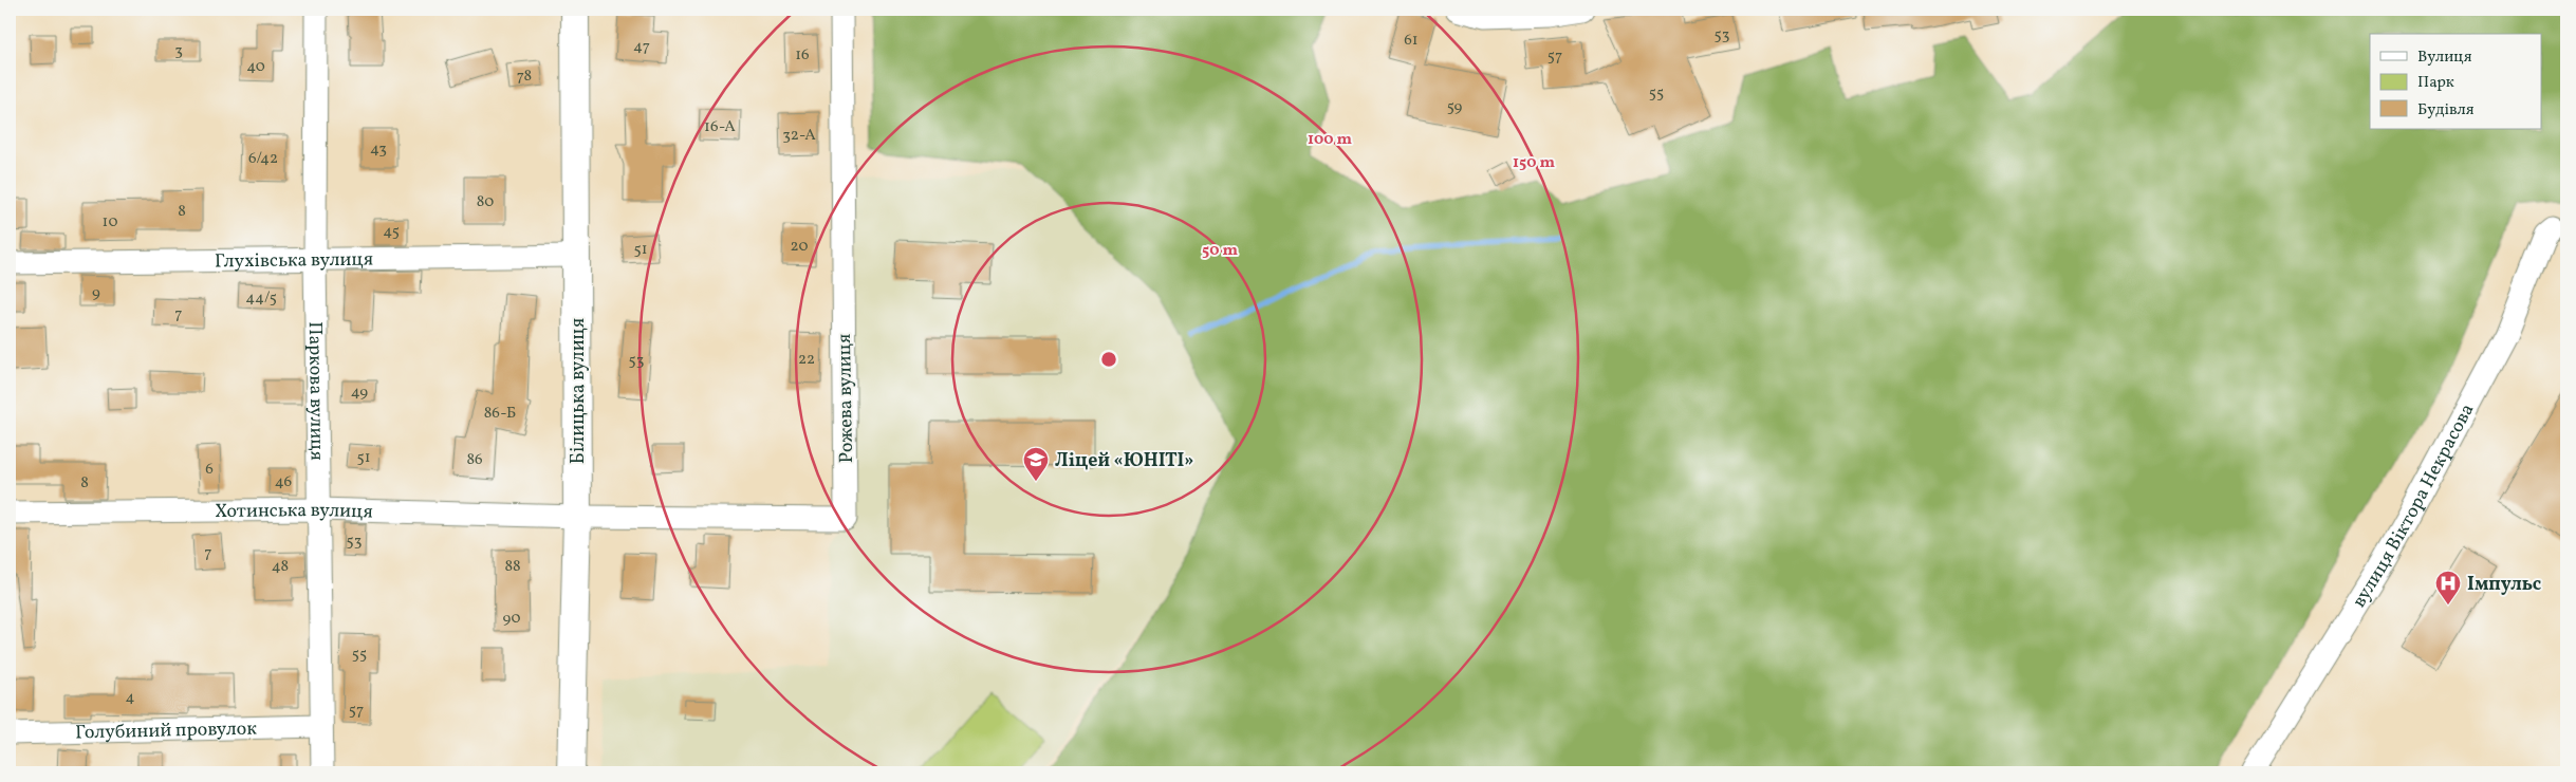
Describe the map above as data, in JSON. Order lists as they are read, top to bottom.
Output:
{
  "streets": {
    "main road": ["Білицька вулиця"],
    "street": [
      "Глухівська вулиця",
      "Паркова вулиця",
      "Рожева вулиця",
      "вулиця Віктора Некрасова",
      "Хотинська вулиця",
      "Голубиний провулок"
    ]
  },
  "crossings": [
    ["Глухівська вулиця", "Паркова вулиця"],
    ["Глухівська вулиця", "Білицька вулиця"],
    ["Паркова вулиця", "Хотинська вулиця"],
    ["Паркова вулиця", "Голубиний провулок"],
    ["Білицька вулиця", "Рожева вулиця"],
    ["Білицька вулиця", "Хотинська вулиця"],
    ["Рожева вулиця", "Хотинська вулиця"]
  ],
  "places": {
    "school or university": ["Ліцей «ЮНІТІ»"],
    "hospital": ["Імпульс"]
  },
  "house_numbers": [
    "53",
    "61",
    "47",
    "3",
    "16",
    "57",
    "40",
    "78",
    "55",
    "59",
    "16-А",
    "32-А",
    "43",
    "6/42",
    "80",
    "8",
    "10",
    "45",
    "20",
    "51",
    "9",
    "44/5",
    "7",
    "22",
    "53",
    "49",
    "86-Б",
    "51",
    "86",
    "6",
    "46",
    "8",
    "53",
    "7",
    "48",
    "88",
    "90",
    "55",
    "4",
    "57"
  ],
  "legend": ["Вулиця", "Парк", "Будівля"],
  "rings": ["100 m", "150 m", "50 m"]
}
